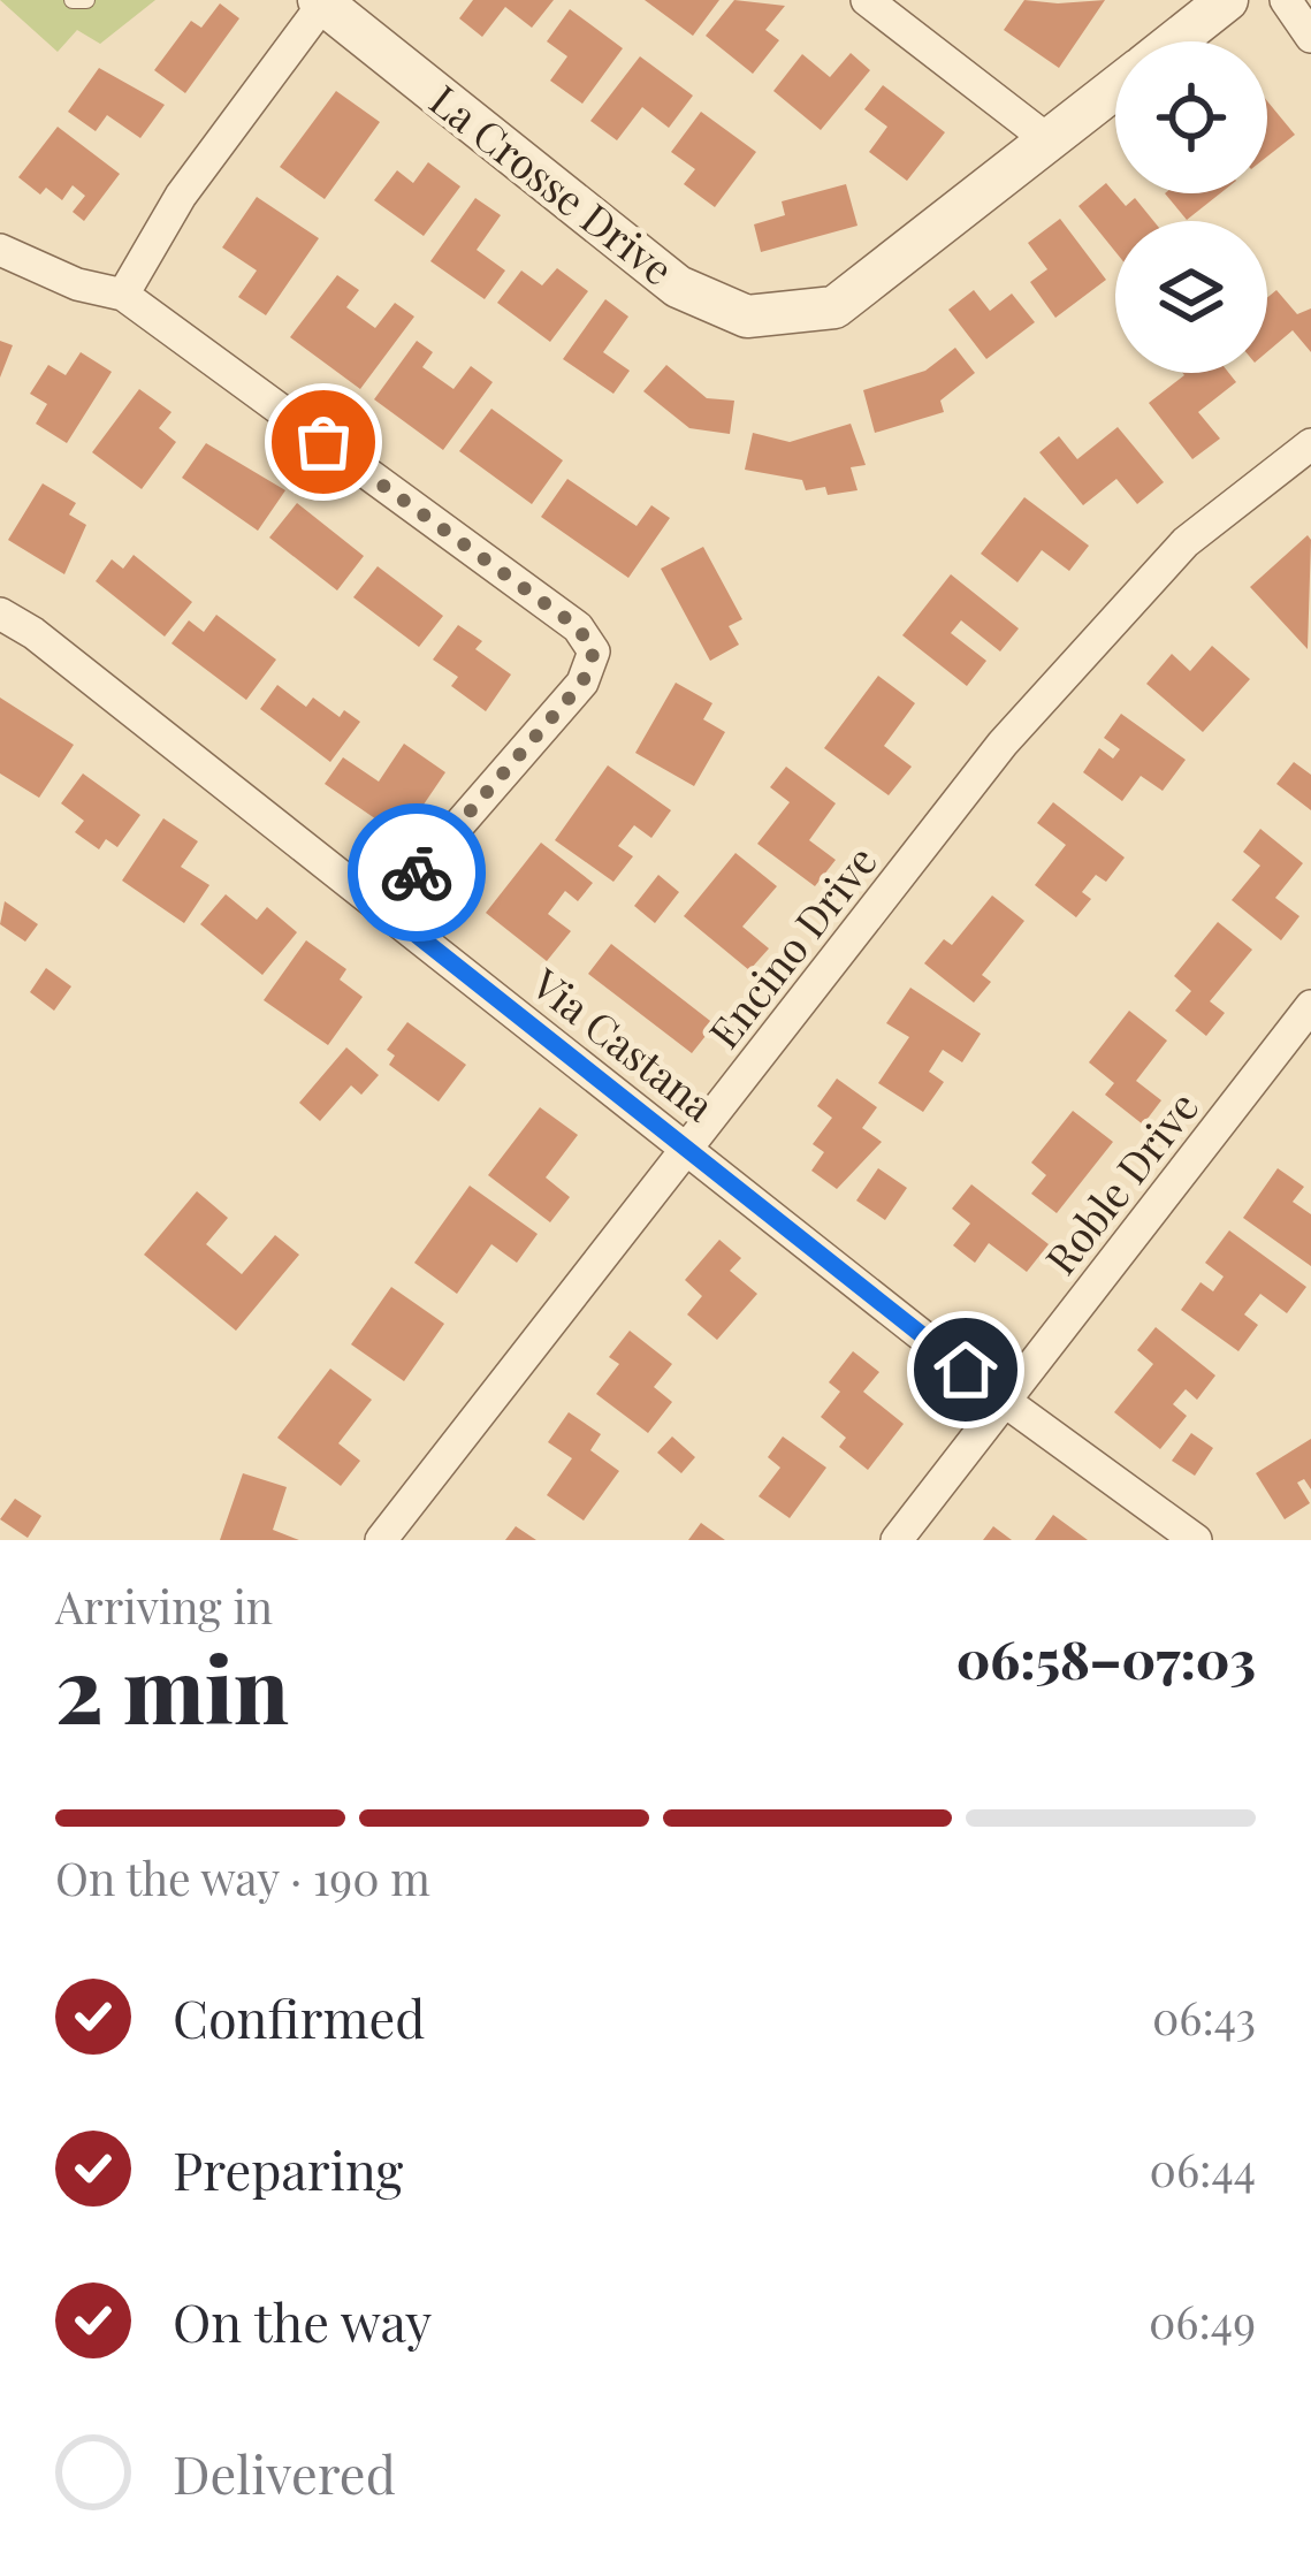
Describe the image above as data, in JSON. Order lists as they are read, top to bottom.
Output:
{
  "streets": {
    "street": [
      "La Crosse Drive",
      "Encino Drive",
      "Via Castana",
      "Roble Drive"
    ]
  },
  "crossings": [
    ["Encino Drive", "Via Castana"],
    ["Via Castana", "Roble Drive"]
  ],
  "page": {
    "heading": ["2 min", "Arriving in", "06:58–07:03"],
    "bar": "On the way · 190 m",
    "list": [
      ["Confirmed", "06:43"],
      ["Preparing", "06:44"],
      ["On the way", "06:49"],
      "Delivered"
    ]
  }
}
